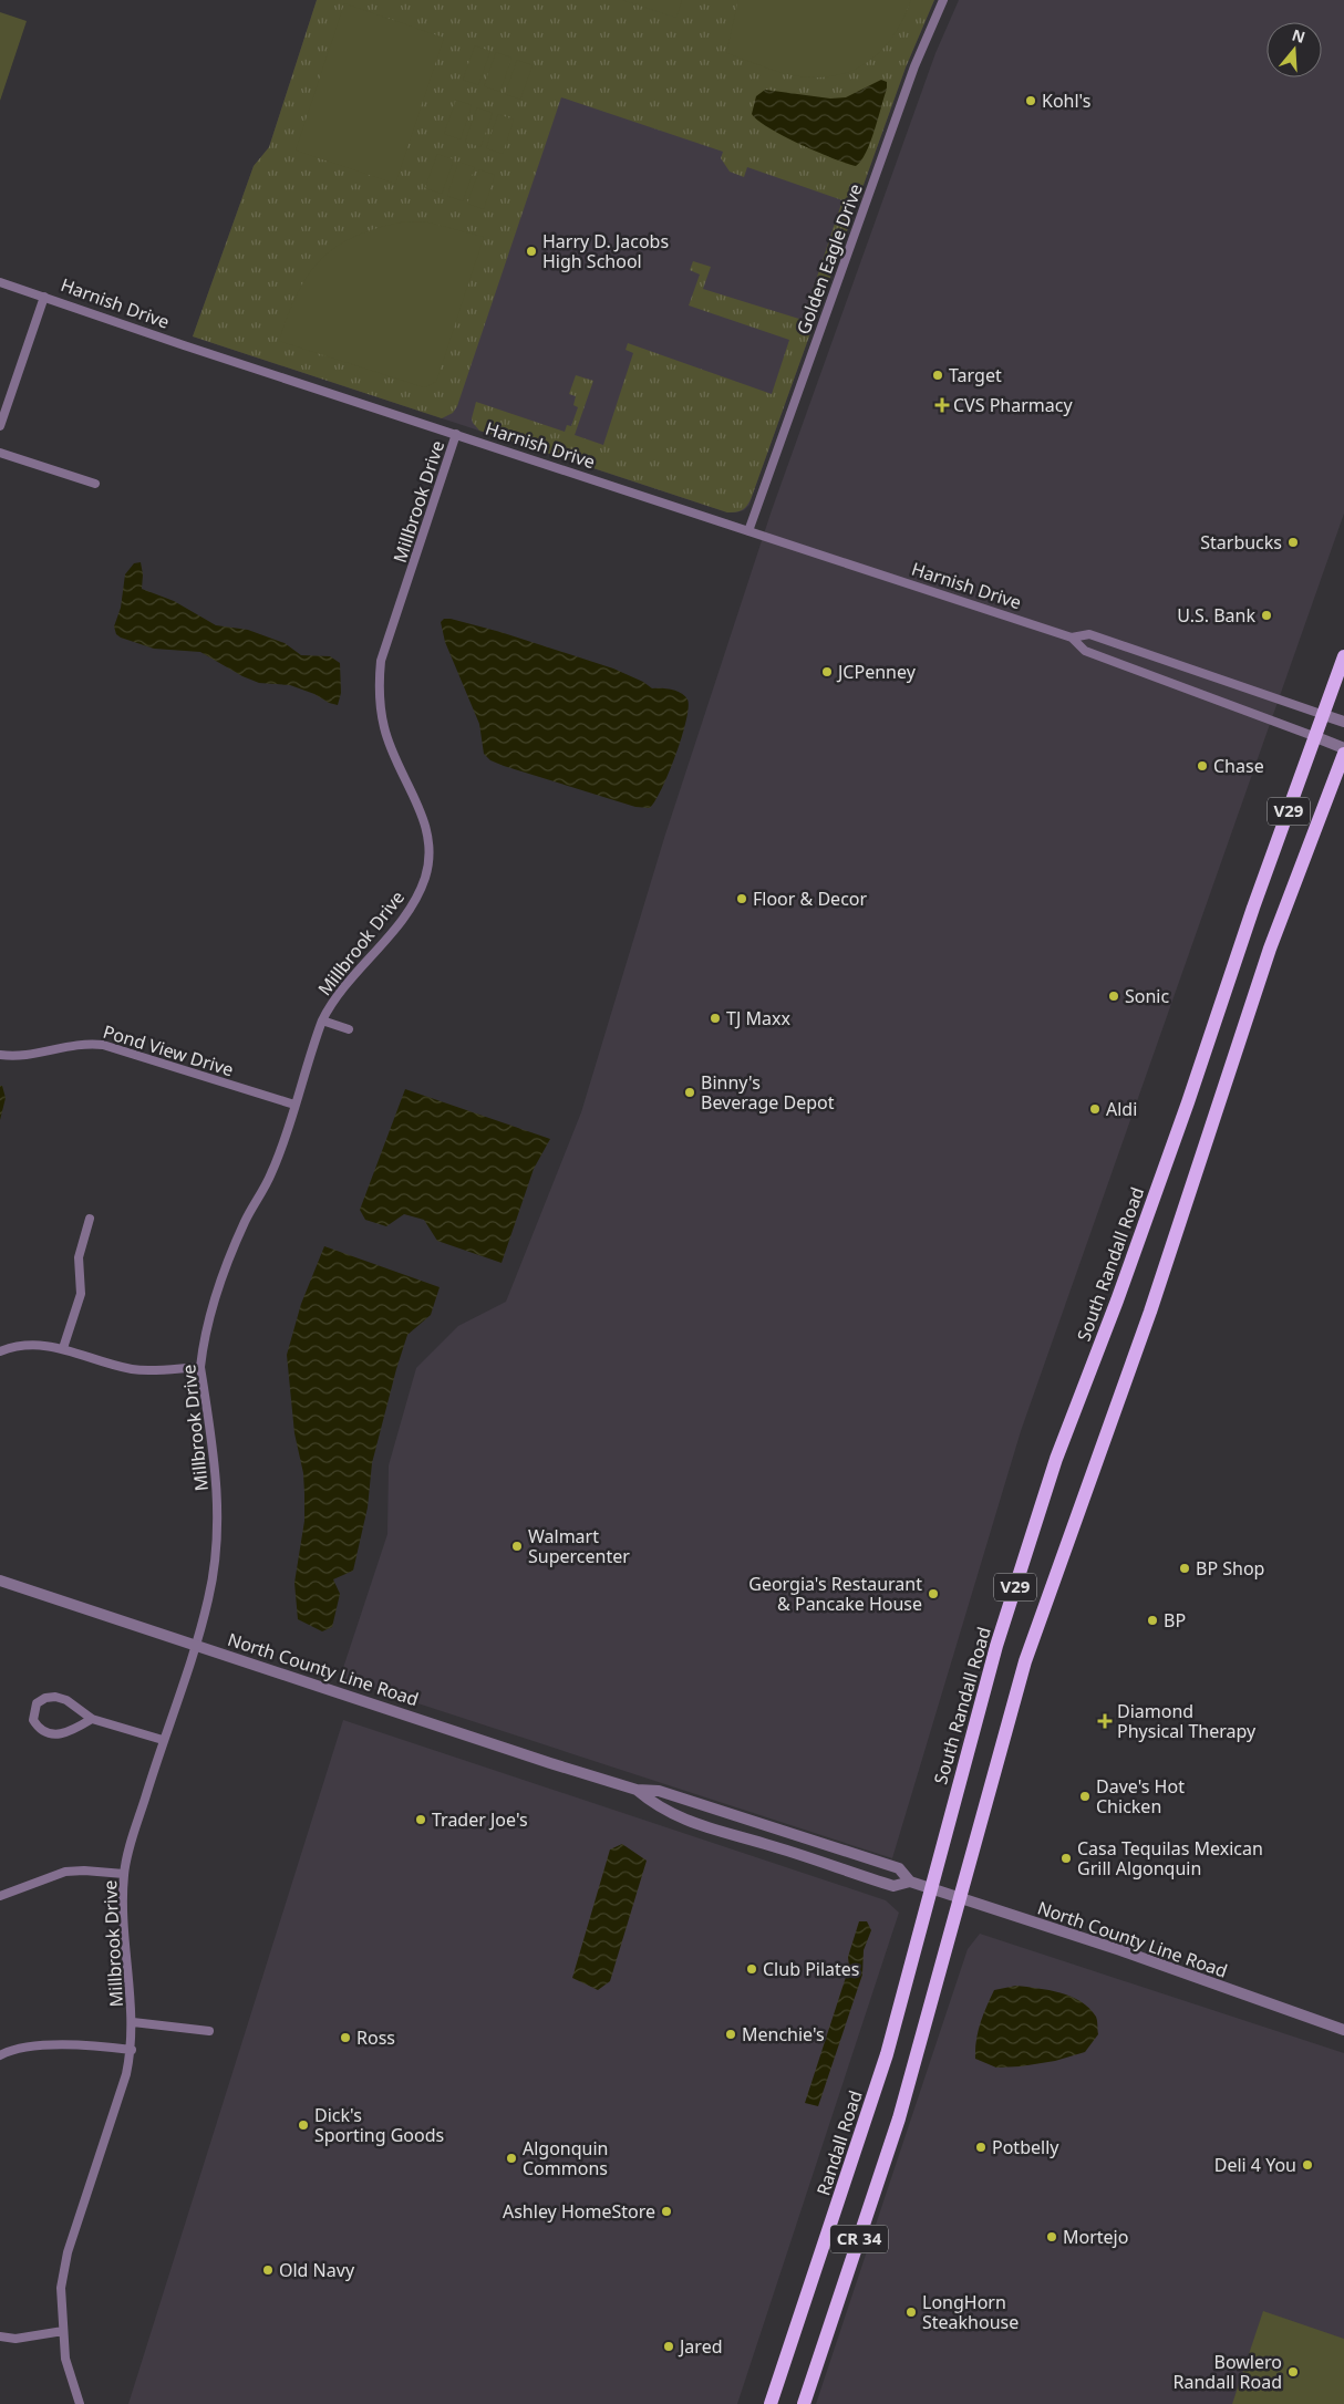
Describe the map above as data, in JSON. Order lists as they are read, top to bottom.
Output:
{
  "streets": {
    "main road": [
      "V29",
      "South Randall Road",
      "Randall Road",
      "CR 34"
    ],
    "street": [
      "Golden Eagle Drive",
      "Harnish Drive",
      "Millbrook Drive",
      "Pond View Drive",
      "North County Line Road"
    ]
  },
  "crossings": [
    ["Golden Eagle Drive", "Harnish Drive"],
    ["Harnish Drive", "Millbrook Drive"],
    ["Harnish Drive", "South Randall Road"],
    ["Millbrook Drive", "Pond View Drive"],
    ["Millbrook Drive", "North County Line Road"],
    ["V29", "North County Line Road"],
    ["V29", "CR 34"],
    ["South Randall Road", "North County Line Road"],
    ["South Randall Road", "Randall Road"],
    ["North County Line Road", "Randall Road"],
    ["North County Line Road", "CR 34"]
  ],
  "places": {
    "other": [
      "Kohl's",
      "Harry D. Jacobs High School",
      "Target",
      "Starbucks",
      "U.S. Bank",
      "JCPenney",
      "Chase",
      "Floor & Decor",
      "Sonic",
      "TJ Maxx",
      "Binny's Beverage Depot",
      "Aldi",
      "Walmart Supercenter",
      "BP Shop",
      "Georgia's Restaurant & Pancake House",
      "BP",
      "Dave's Hot Chicken",
      "Trader Joe's",
      "Casa Tequilas Mexican Grill Algonquin",
      "Club Pilates",
      "Menchie's",
      "Ross",
      "Dick's Sporting Goods",
      "Potbelly",
      "Algonquin Commons",
      "Deli 4 You",
      "Ashley HomeStore",
      "Mortejo",
      "Old Navy",
      "LongHorn Steakhouse",
      "Jared",
      "Bowlero Randall Road"
    ],
    "health": ["CVS Pharmacy", "Diamond Physical Therapy"]
  },
  "north": "top"
}
